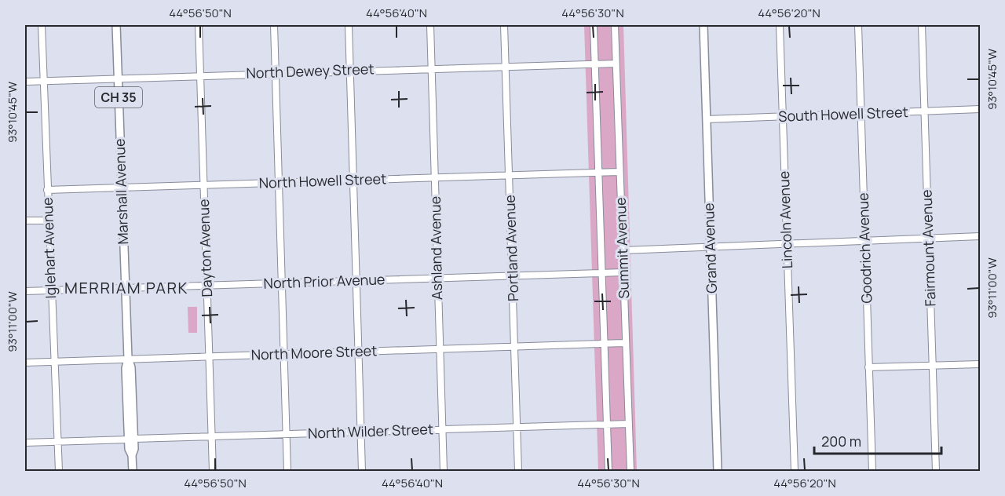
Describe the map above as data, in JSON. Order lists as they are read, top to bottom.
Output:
{
  "streets": {
    "main road": ["CH 35", "Marshall Avenue", "Grand Avenue"],
    "street": [
      "North Dewey Street",
      "South Howell Street",
      "North Howell Street",
      "Lincoln Avenue",
      "Iglehart Avenue",
      "Dayton Avenue",
      "Ashland Avenue",
      "Portland Avenue",
      "Summit Avenue",
      "Goodrich Avenue",
      "Fairmount Avenue",
      "North Prior Avenue",
      "North Moore Street",
      "North Wilder Street"
    ]
  },
  "crossings": [
    ["North Dewey Street", "Marshall Avenue"],
    ["North Dewey Street", "Iglehart Avenue"],
    ["North Dewey Street", "Dayton Avenue"],
    ["North Dewey Street", "Ashland Avenue"],
    ["North Dewey Street", "Portland Avenue"],
    ["North Dewey Street", "Summit Avenue"],
    ["South Howell Street", "Lincoln Avenue"],
    ["South Howell Street", "Grand Avenue"],
    ["South Howell Street", "Goodrich Avenue"],
    ["South Howell Street", "Fairmount Avenue"],
    ["North Howell Street", "Marshall Avenue"],
    ["North Howell Street", "Iglehart Avenue"],
    ["North Howell Street", "Dayton Avenue"],
    ["North Howell Street", "Ashland Avenue"],
    ["North Howell Street", "Portland Avenue"],
    ["North Howell Street", "Summit Avenue"],
    ["Marshall Avenue", "North Prior Avenue"],
    ["Marshall Avenue", "North Moore Street"],
    ["Marshall Avenue", "North Wilder Street"],
    ["Iglehart Avenue", "North Prior Avenue"],
    ["Iglehart Avenue", "North Moore Street"],
    ["Iglehart Avenue", "North Wilder Street"],
    ["Dayton Avenue", "North Prior Avenue"],
    ["Dayton Avenue", "North Moore Street"],
    ["Dayton Avenue", "North Wilder Street"],
    ["Ashland Avenue", "North Prior Avenue"],
    ["Ashland Avenue", "North Moore Street"],
    ["Ashland Avenue", "North Wilder Street"],
    ["Portland Avenue", "North Prior Avenue"],
    ["Portland Avenue", "North Moore Street"],
    ["Portland Avenue", "North Wilder Street"],
    ["Summit Avenue", "North Prior Avenue"],
    ["Summit Avenue", "North Moore Street"],
    ["Summit Avenue", "North Wilder Street"]
  ],
  "districts": ["MERRIAM PARK"],
  "scale_bar": "200 m",
  "coordinates": [
    "44°56'50\"N",
    "44°56'40\"N",
    "44°56'30\"N",
    "44°56'20\"N",
    "93°10'45\"W",
    "93°11'00\"W"
  ]
}
